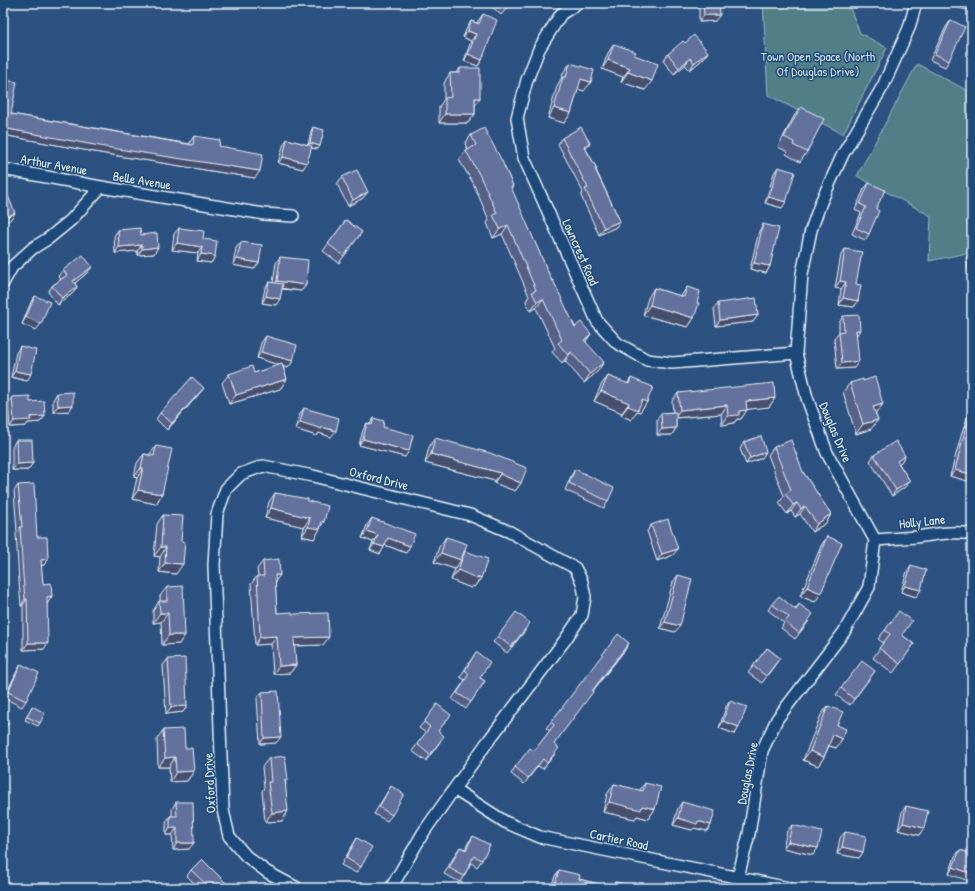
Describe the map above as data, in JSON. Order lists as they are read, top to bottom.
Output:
{
  "streets": {
    "street": [
      "Arthur Avenue",
      "Belle Avenue",
      "Lawncrest Road",
      "Douglas Drive",
      "Oxford Drive",
      "Holly Lane",
      "Cartier Road"
    ]
  },
  "crossings": [
    ["Arthur Avenue", "Belle Avenue"],
    ["Lawncrest Road", "Douglas Drive"],
    ["Douglas Drive", "Holly Lane"],
    ["Douglas Drive", "Cartier Road"],
    ["Oxford Drive", "Cartier Road"]
  ],
  "parks": ["Town Open Space (North Of Douglas Drive)"]
}
